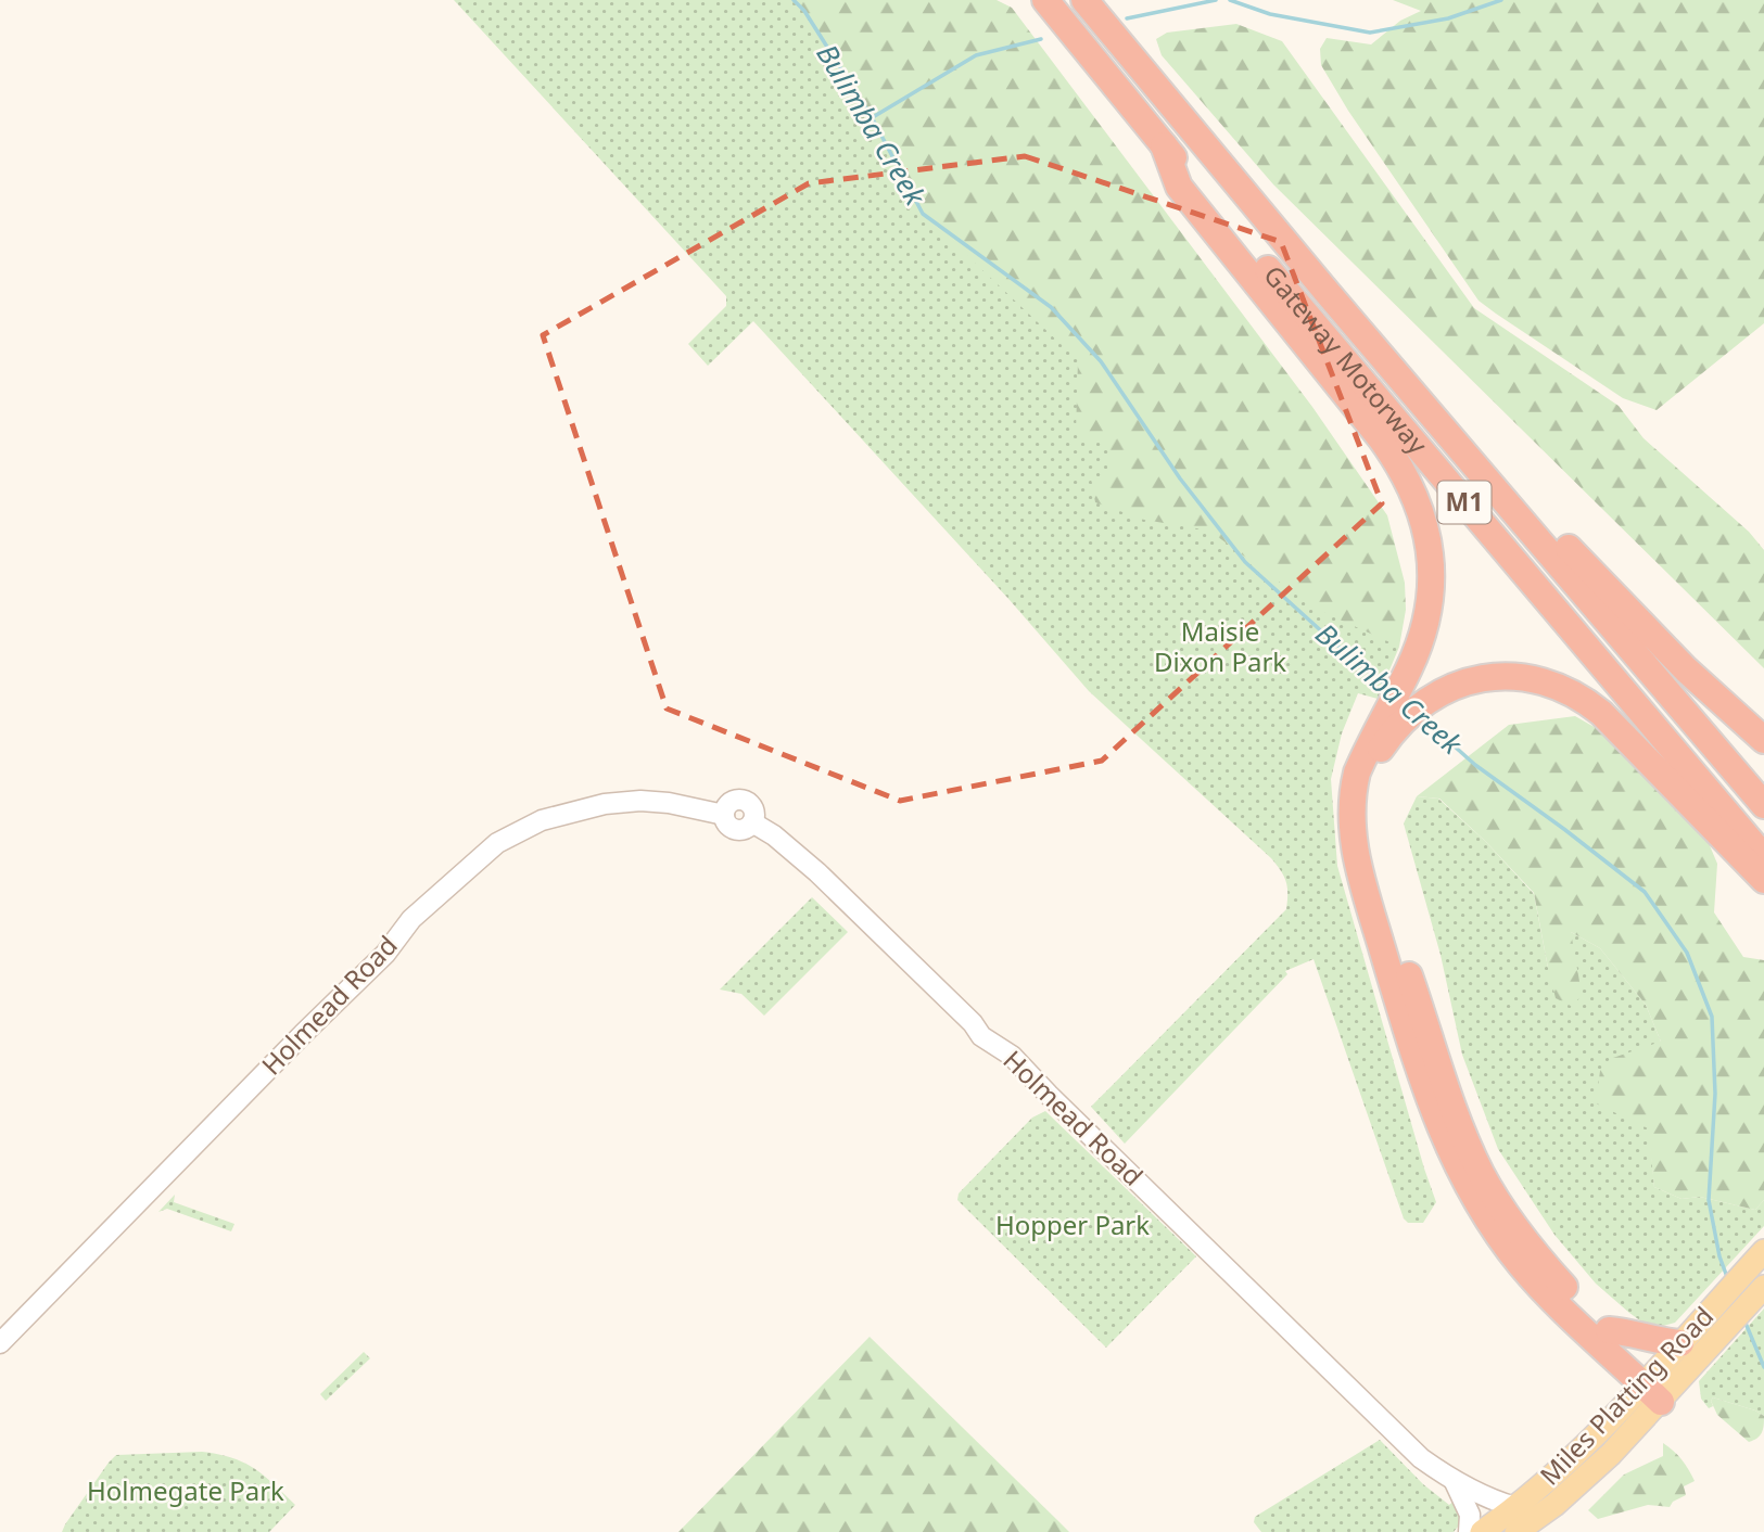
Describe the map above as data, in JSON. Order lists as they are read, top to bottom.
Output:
{
  "streets": {
    "highway": ["Gateway Motorway", "M1"],
    "main road": ["Miles Platting Road"],
    "street": ["Holmead Road"]
  },
  "crossings": [
    ["Holmead Road", "Miles Platting Road"]
  ],
  "water": ["Bulimba Creek"],
  "parks": ["Maisie Dixon Park", "Hopper Park", "Holmegate Park"]
}
